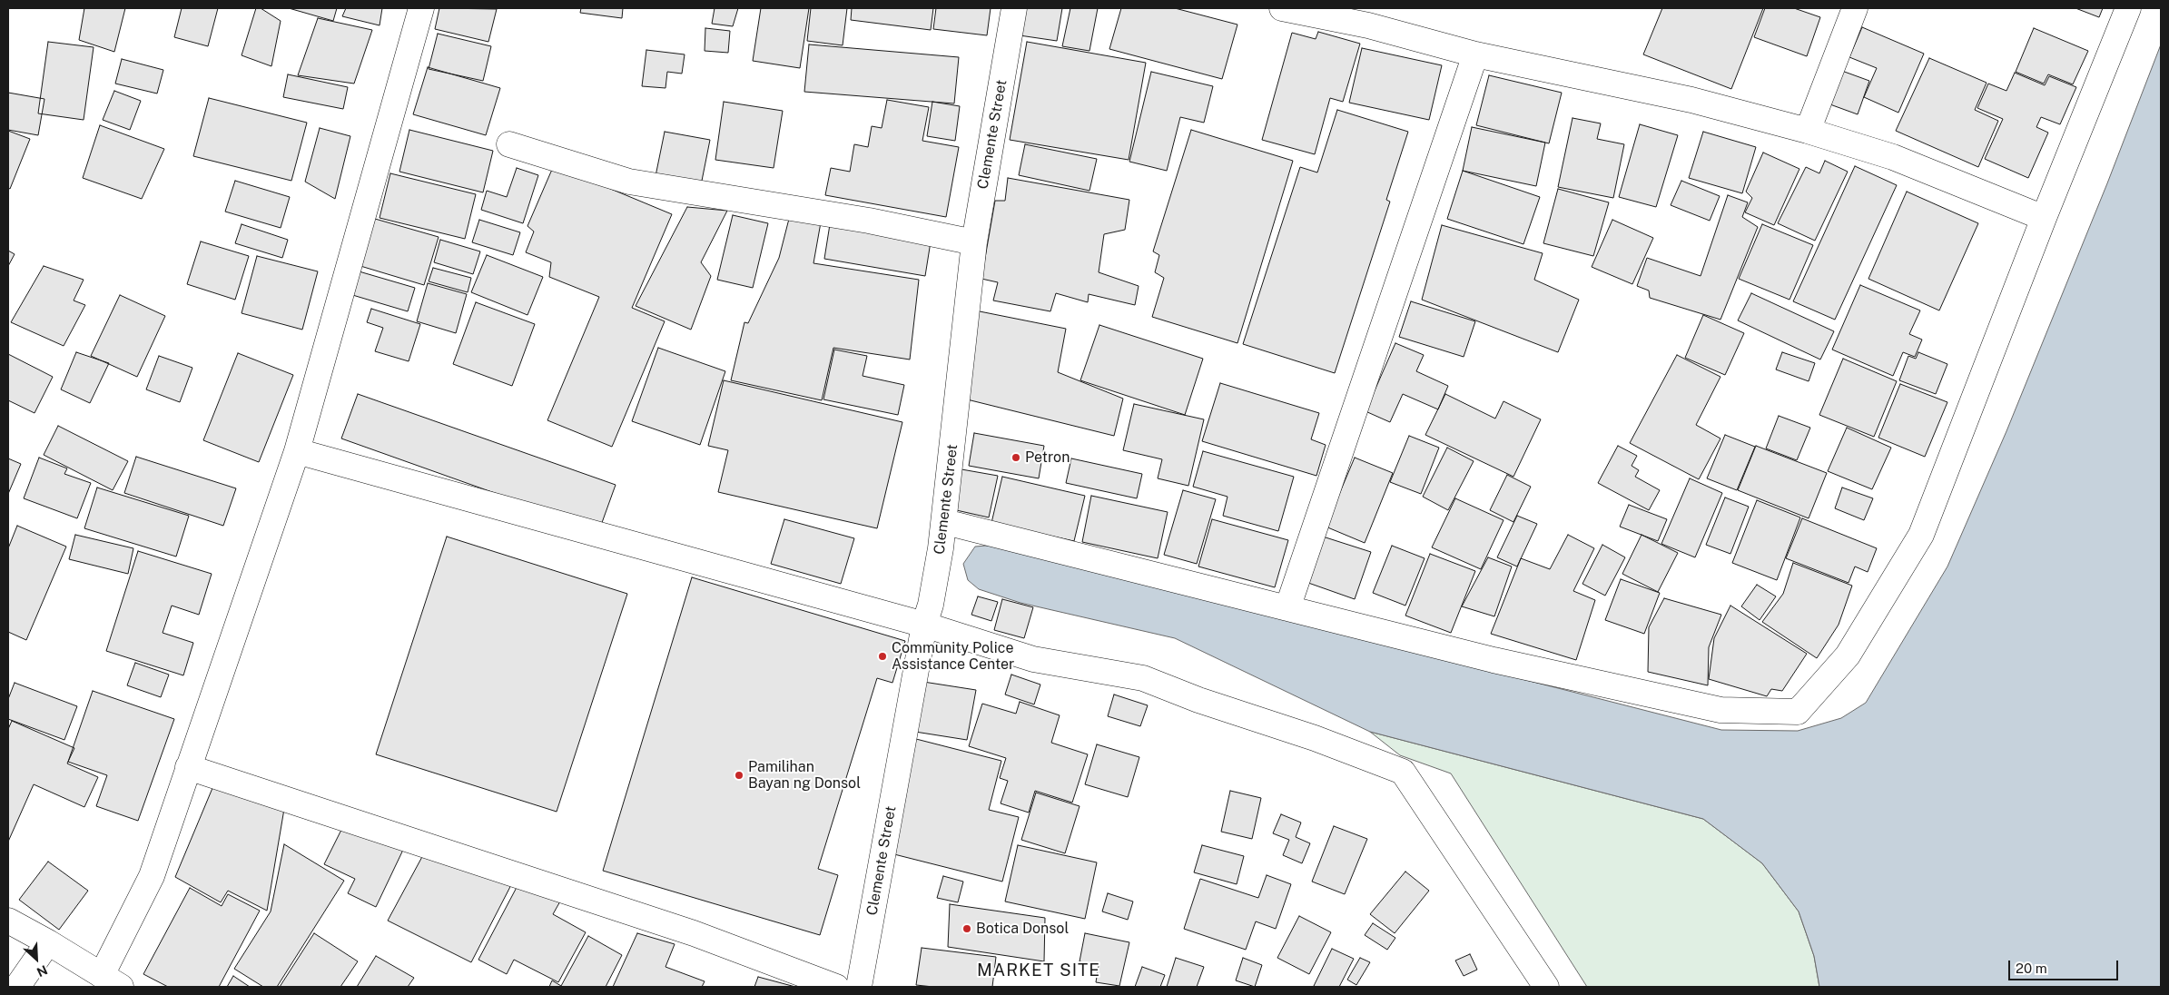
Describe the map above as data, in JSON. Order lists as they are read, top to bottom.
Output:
{
  "streets": {
    "street": ["Clemente Street"]
  },
  "districts": ["MARKET SITE"],
  "places": [
    "Petron",
    "Community Police Assistance Center",
    "Pamilihan Bayan ng Donsol",
    "Botica Donsol"
  ],
  "scale_bar": "20 m",
  "north": "bottom right"
}
